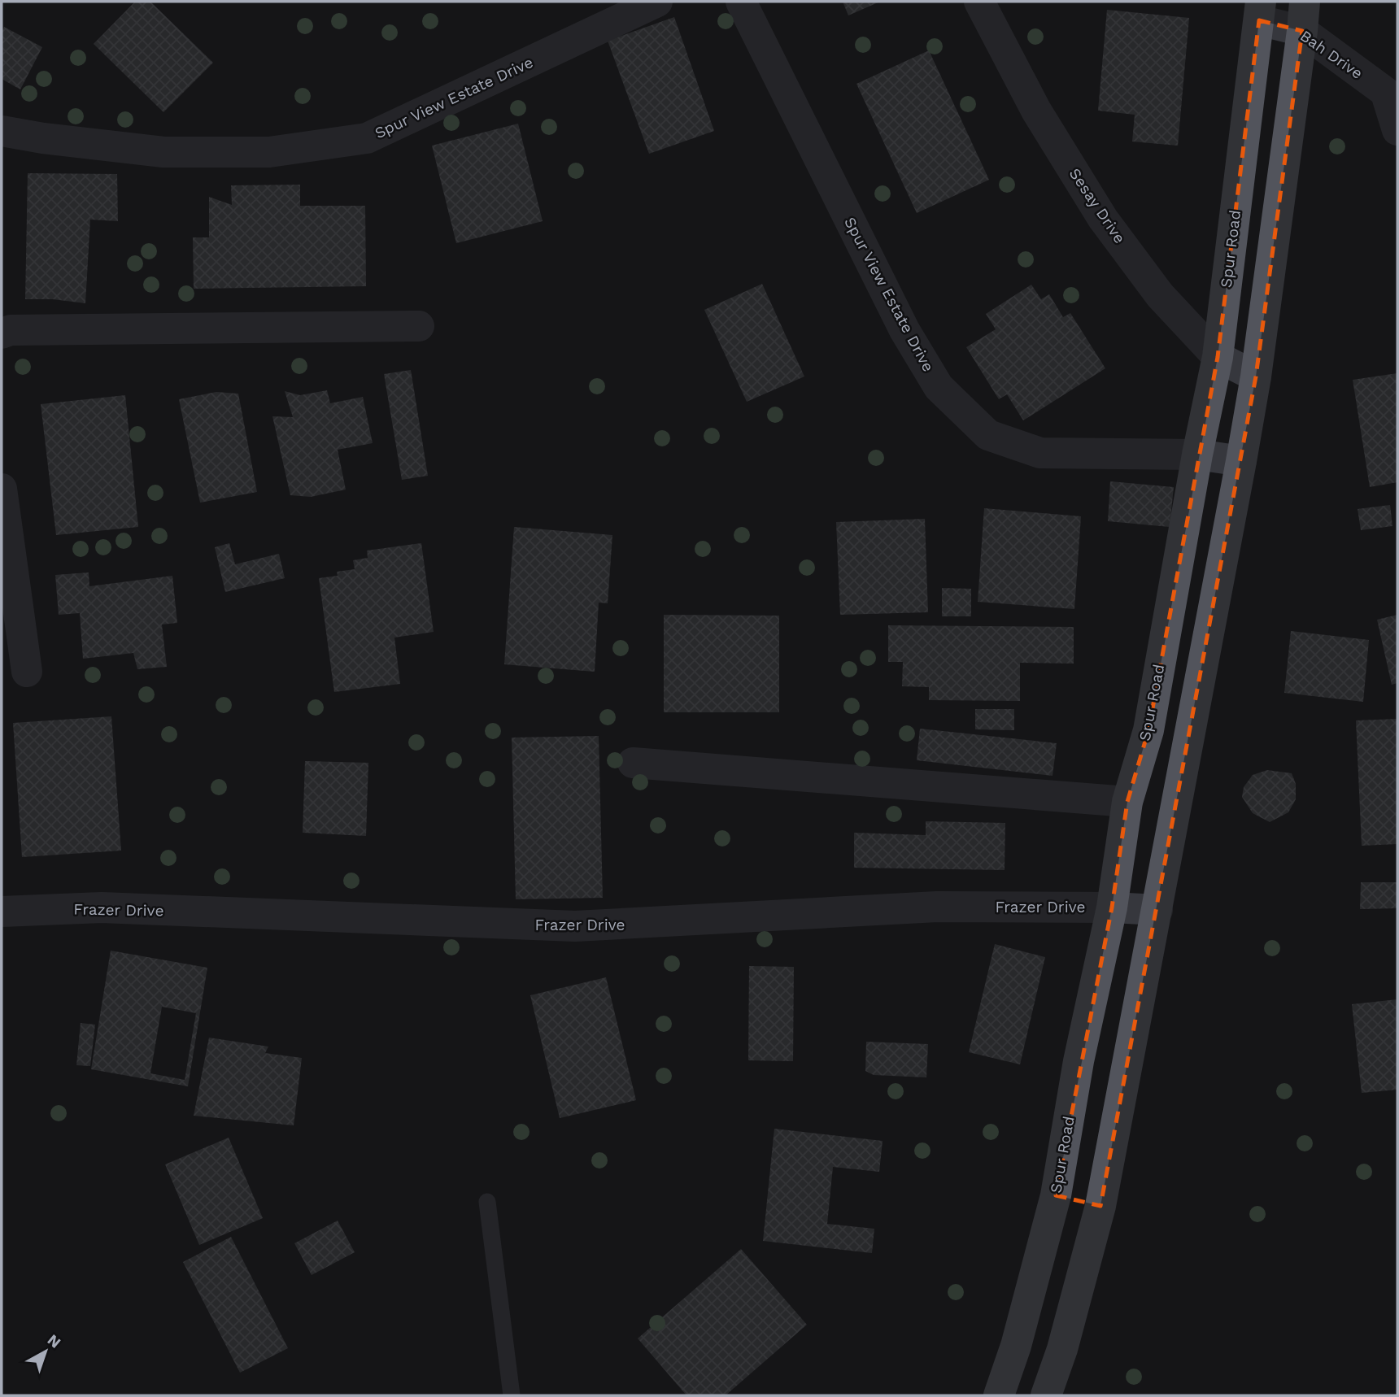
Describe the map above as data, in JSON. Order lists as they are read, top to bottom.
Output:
{
  "streets": {
    "main road": ["Spur Road"],
    "street": [
      "Bah Drive",
      "Spur View Estate Drive",
      "Sesay Drive",
      "Frazer Drive"
    ]
  },
  "crossings": [
    ["Bah Drive", "Spur Road"],
    ["Spur View Estate Drive", "Spur Road"],
    ["Sesay Drive", "Spur Road"],
    ["Spur Road", "Frazer Drive"]
  ],
  "north": "top right"
}
